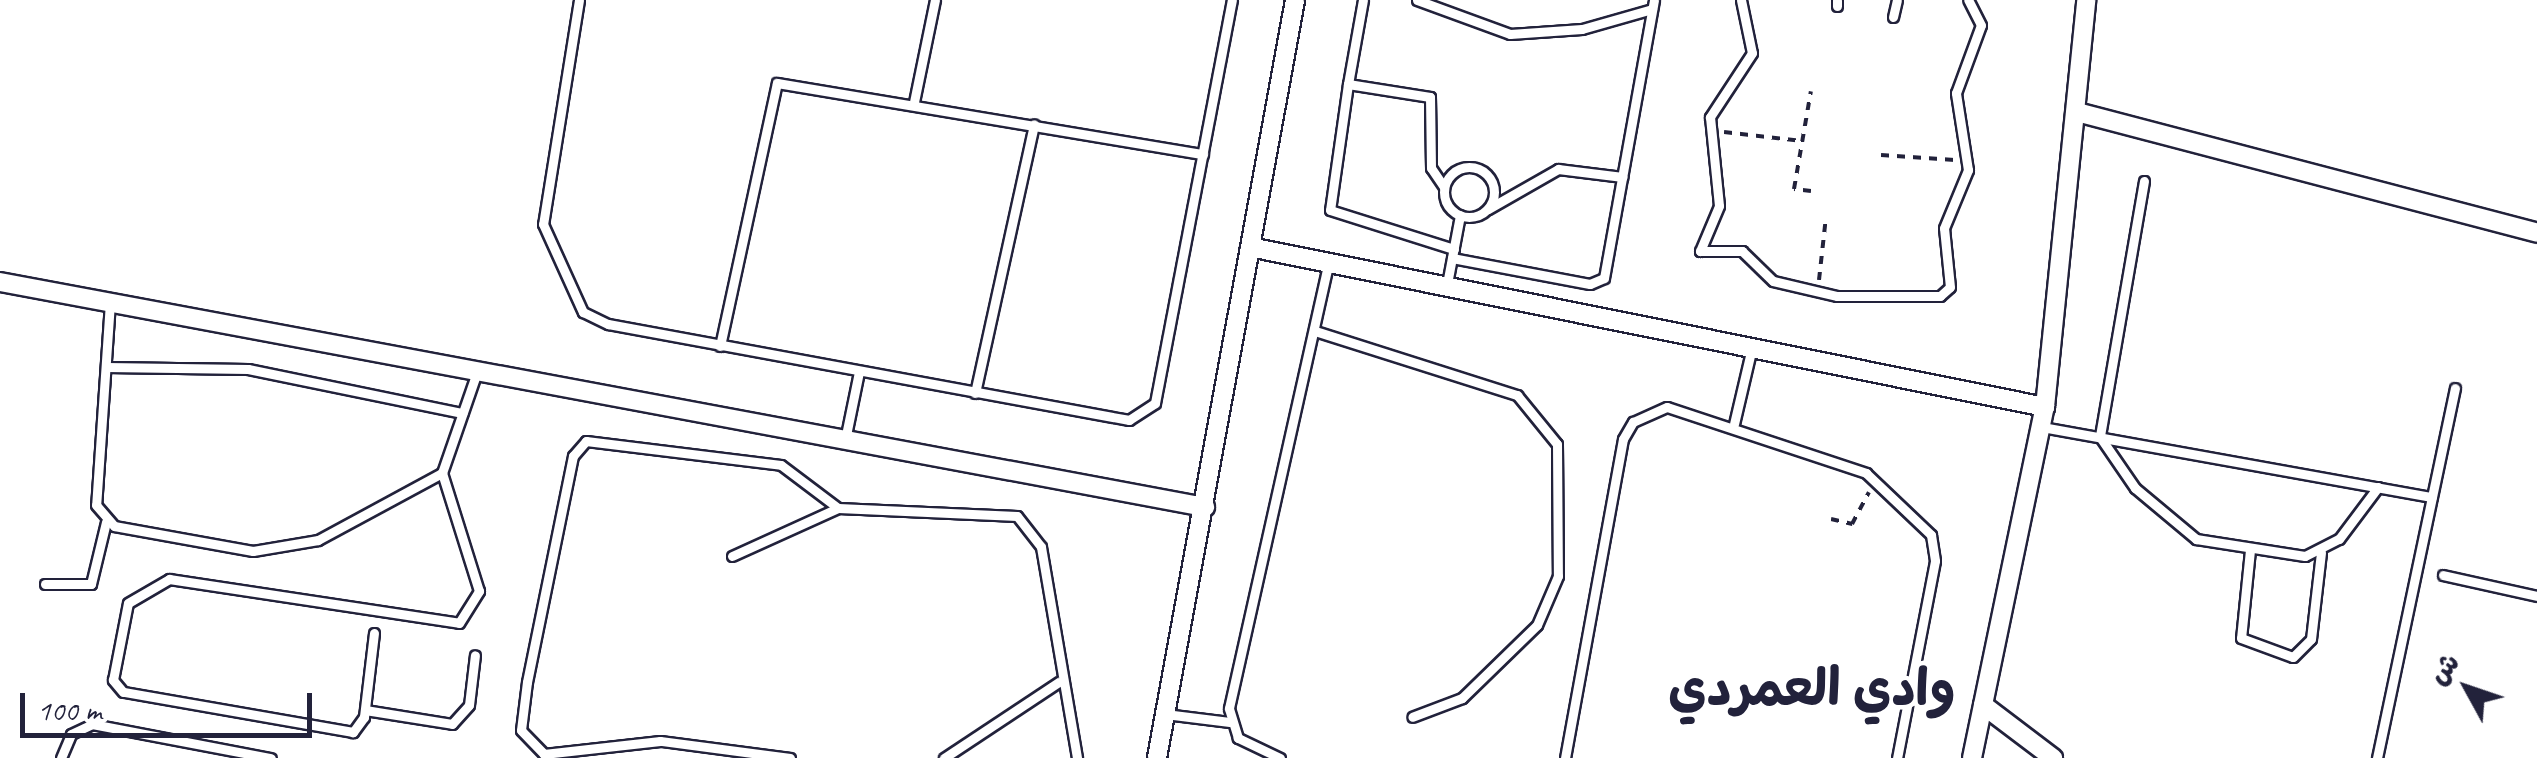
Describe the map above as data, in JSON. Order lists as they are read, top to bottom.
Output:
{
  "districts": ["وادي العمردي"],
  "scale_bar": "100 m",
  "north": "top left"
}
